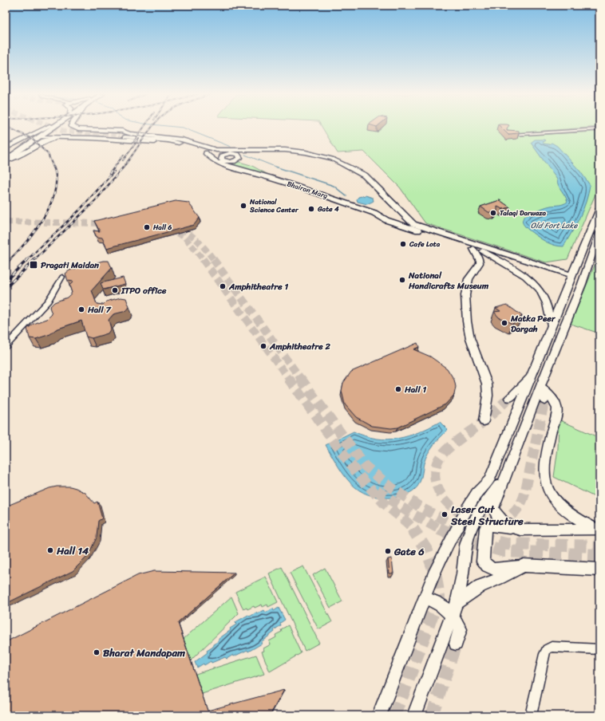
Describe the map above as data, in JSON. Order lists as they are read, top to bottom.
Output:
{
  "streets": {
    "main road": ["Bhairon Marg"]
  },
  "water": ["Old Fort Lake"],
  "places": {
    "other": [
      "National Science Center",
      "Gate 4",
      "Talaqi Darwaza",
      "Hall 6",
      "Cafe Lota",
      "National Handicrafts Museum",
      "Amphitheatre 1",
      "ITPO office",
      "Hall 7",
      "Matka Peer Dargah",
      "Amphitheatre 2",
      "Hall 1",
      "Laser Cut Steel Structure",
      "Hall 14",
      "Gate 6",
      "Bharat Mandapam"
    ],
    "transit": ["Pragati Maidan"]
  }
}
